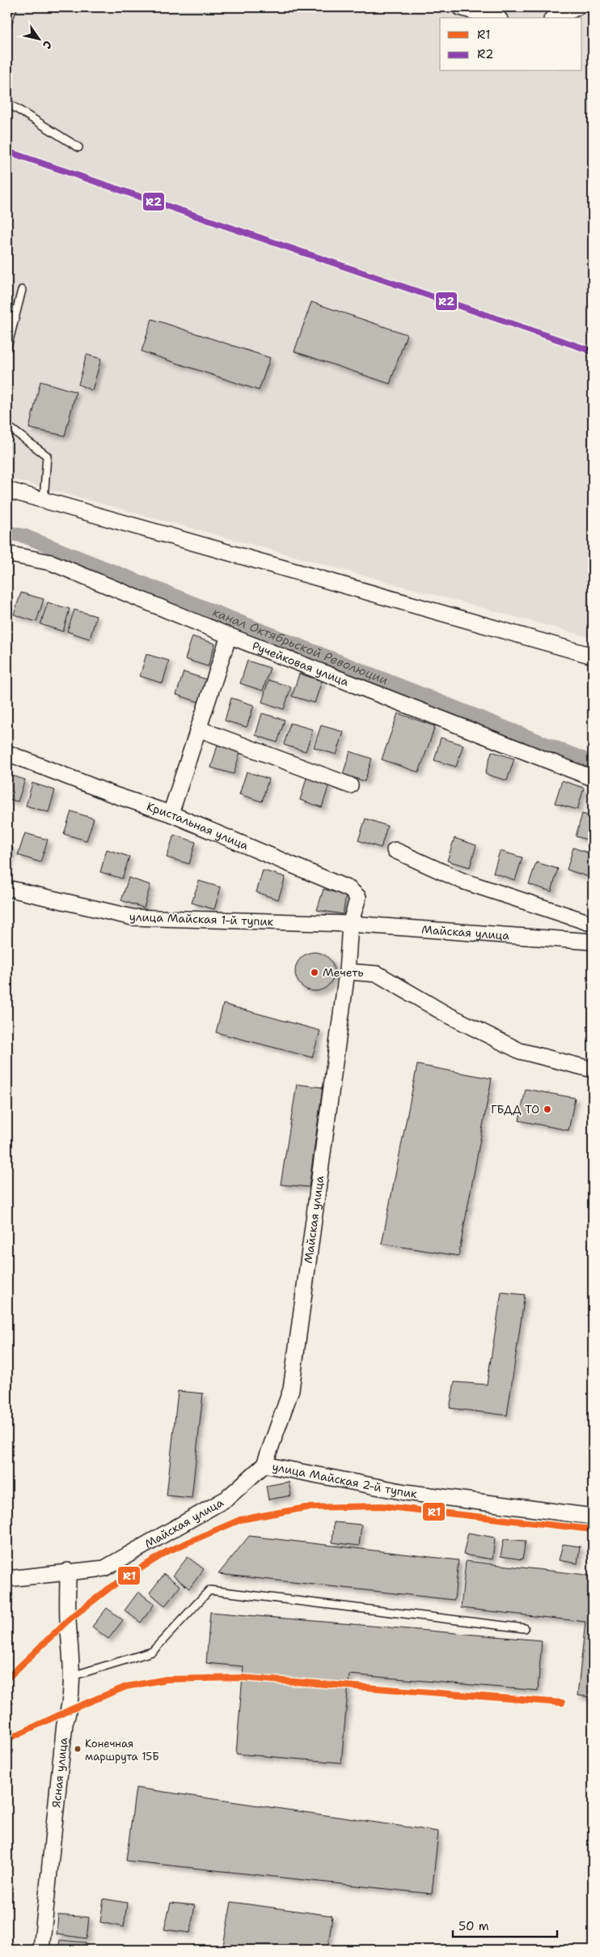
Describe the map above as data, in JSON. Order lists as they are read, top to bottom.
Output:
{
  "streets": {
    "street": [
      "Ручейковая улица",
      "Кристальная улица",
      "улица Майская 1-й тупик",
      "Майская улица",
      "улица Майская 2-й тупик",
      "Ясная улица"
    ]
  },
  "crossings": [
    ["Кристальная улица", "улица Майская 1-й тупик"],
    ["Кристальная улица", "Майская улица"],
    ["улица Майская 1-й тупик", "Майская улица"],
    ["Майская улица", "улица Майская 2-й тупик"],
    ["Майская улица", "Ясная улица"]
  ],
  "water": ["канал Октябрьской Революции"],
  "places": ["Мечеть", "ГБДД ТО", "Конечная маршрута 15Б"],
  "lines": ["transit line R2", "transit line R1"],
  "legend": ["R1", "R2"],
  "scale_bar": "50 m",
  "north": "bottom right"
}
